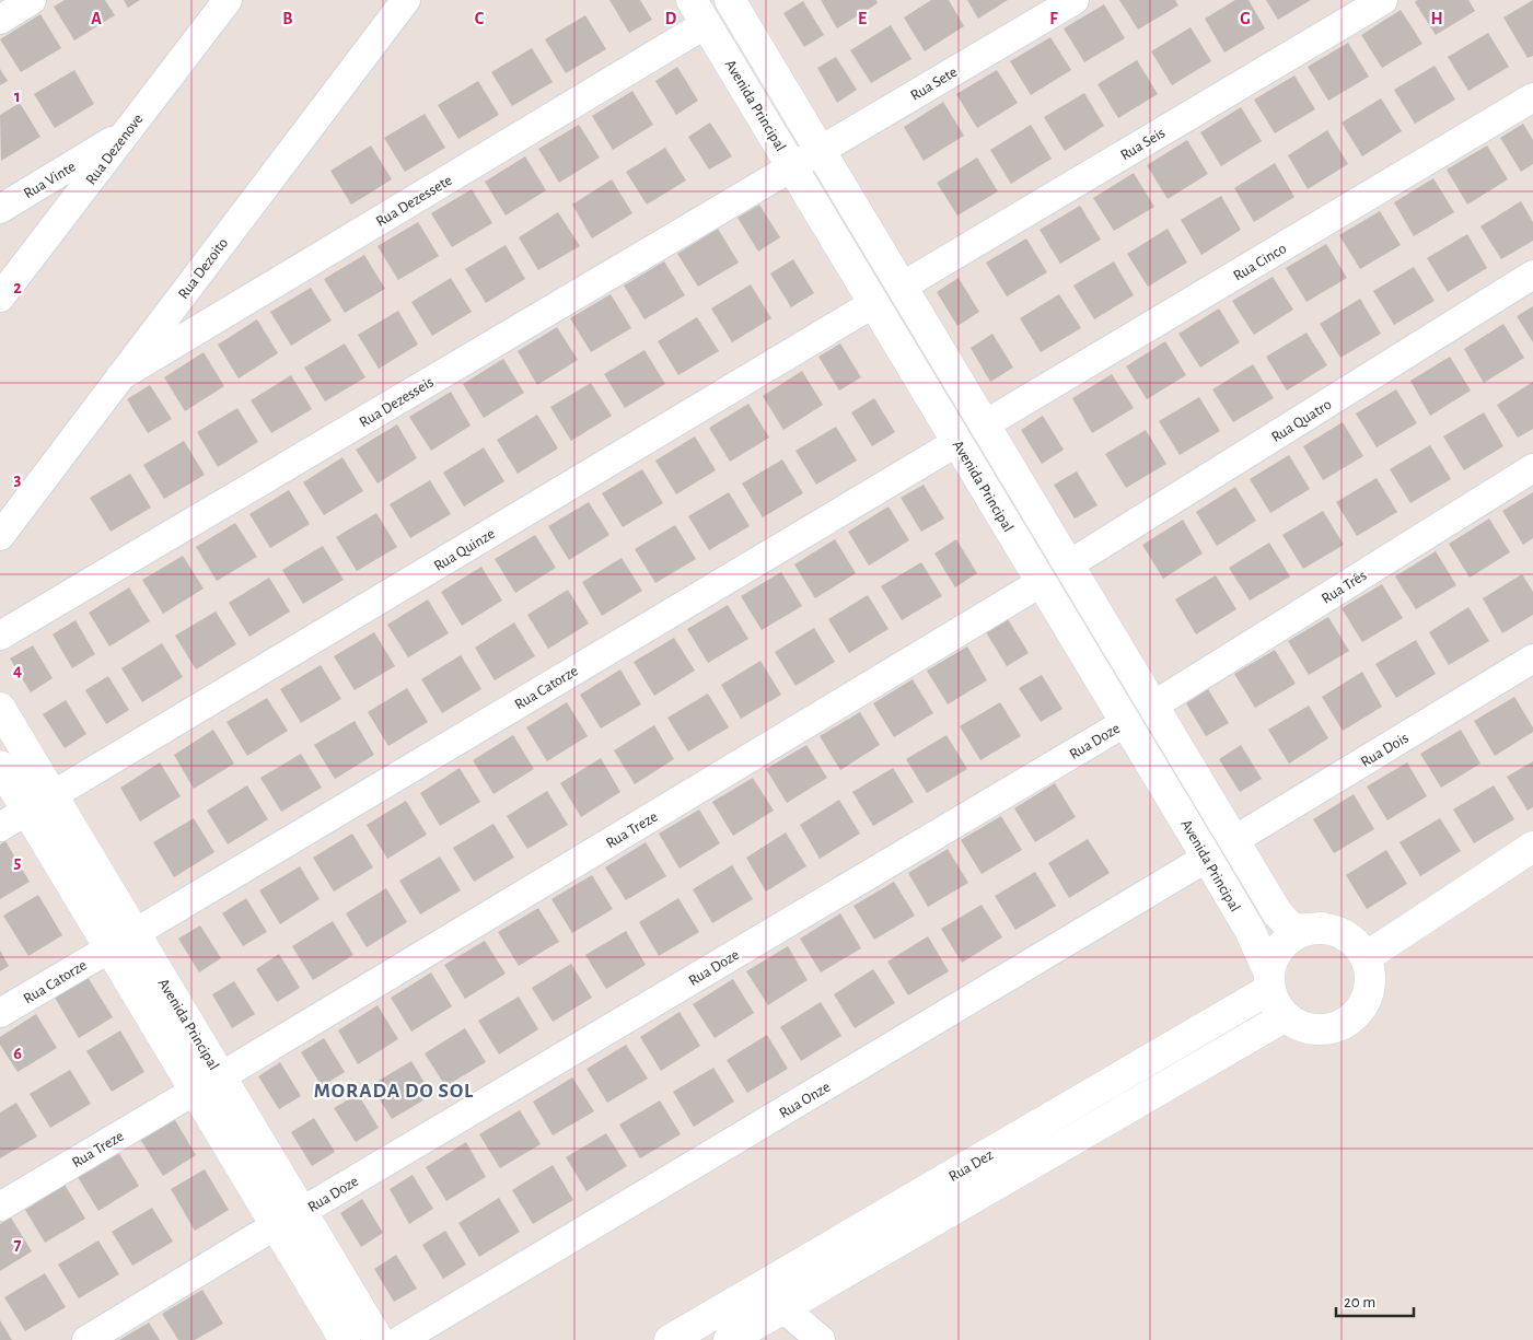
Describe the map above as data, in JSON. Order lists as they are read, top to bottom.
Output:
{
  "streets": {
    "street": [
      "Rua Sete",
      "Avenida Principal",
      "Rua Seis",
      "Rua Dezenove",
      "Rua Vinte",
      "Rua Dezessete",
      "Rua Cinco",
      "Rua Dezoito",
      "Rua Dezesseis",
      "Rua Quatro",
      "Rua Quinze",
      "Rua Três",
      "Rua Catorze",
      "Rua Doze",
      "Rua Dois",
      "Rua Treze",
      "Rua Onze",
      "Rua Dez"
    ]
  },
  "crossings": [
    ["Rua Sete", "Avenida Principal"],
    ["Rua Sete", "Rua Dezesseis"],
    ["Avenida Principal", "Rua Seis"],
    ["Avenida Principal", "Rua Dezessete"],
    ["Avenida Principal", "Rua Cinco"],
    ["Avenida Principal", "Rua Dezesseis"],
    ["Avenida Principal", "Rua Quatro"],
    ["Avenida Principal", "Rua Quinze"],
    ["Avenida Principal", "Rua Três"],
    ["Avenida Principal", "Rua Catorze"],
    ["Avenida Principal", "Rua Doze"],
    ["Avenida Principal", "Rua Dois"],
    ["Avenida Principal", "Rua Treze"],
    ["Avenida Principal", "Rua Onze"],
    ["Avenida Principal", "Rua Dez"],
    ["Rua Dezenove", "Rua Vinte"],
    ["Rua Dezessete", "Rua Dezoito"]
  ],
  "districts": ["MORADA DO SOL"],
  "scale_bar": "20 m",
  "grid": {
    "columns": [
      "A",
      "B",
      "C",
      "D",
      "E",
      "F",
      "G",
      "H"
    ],
    "rows": [
      "1",
      "2",
      "3",
      "4",
      "5",
      "6",
      "7"
    ]
  }
}
